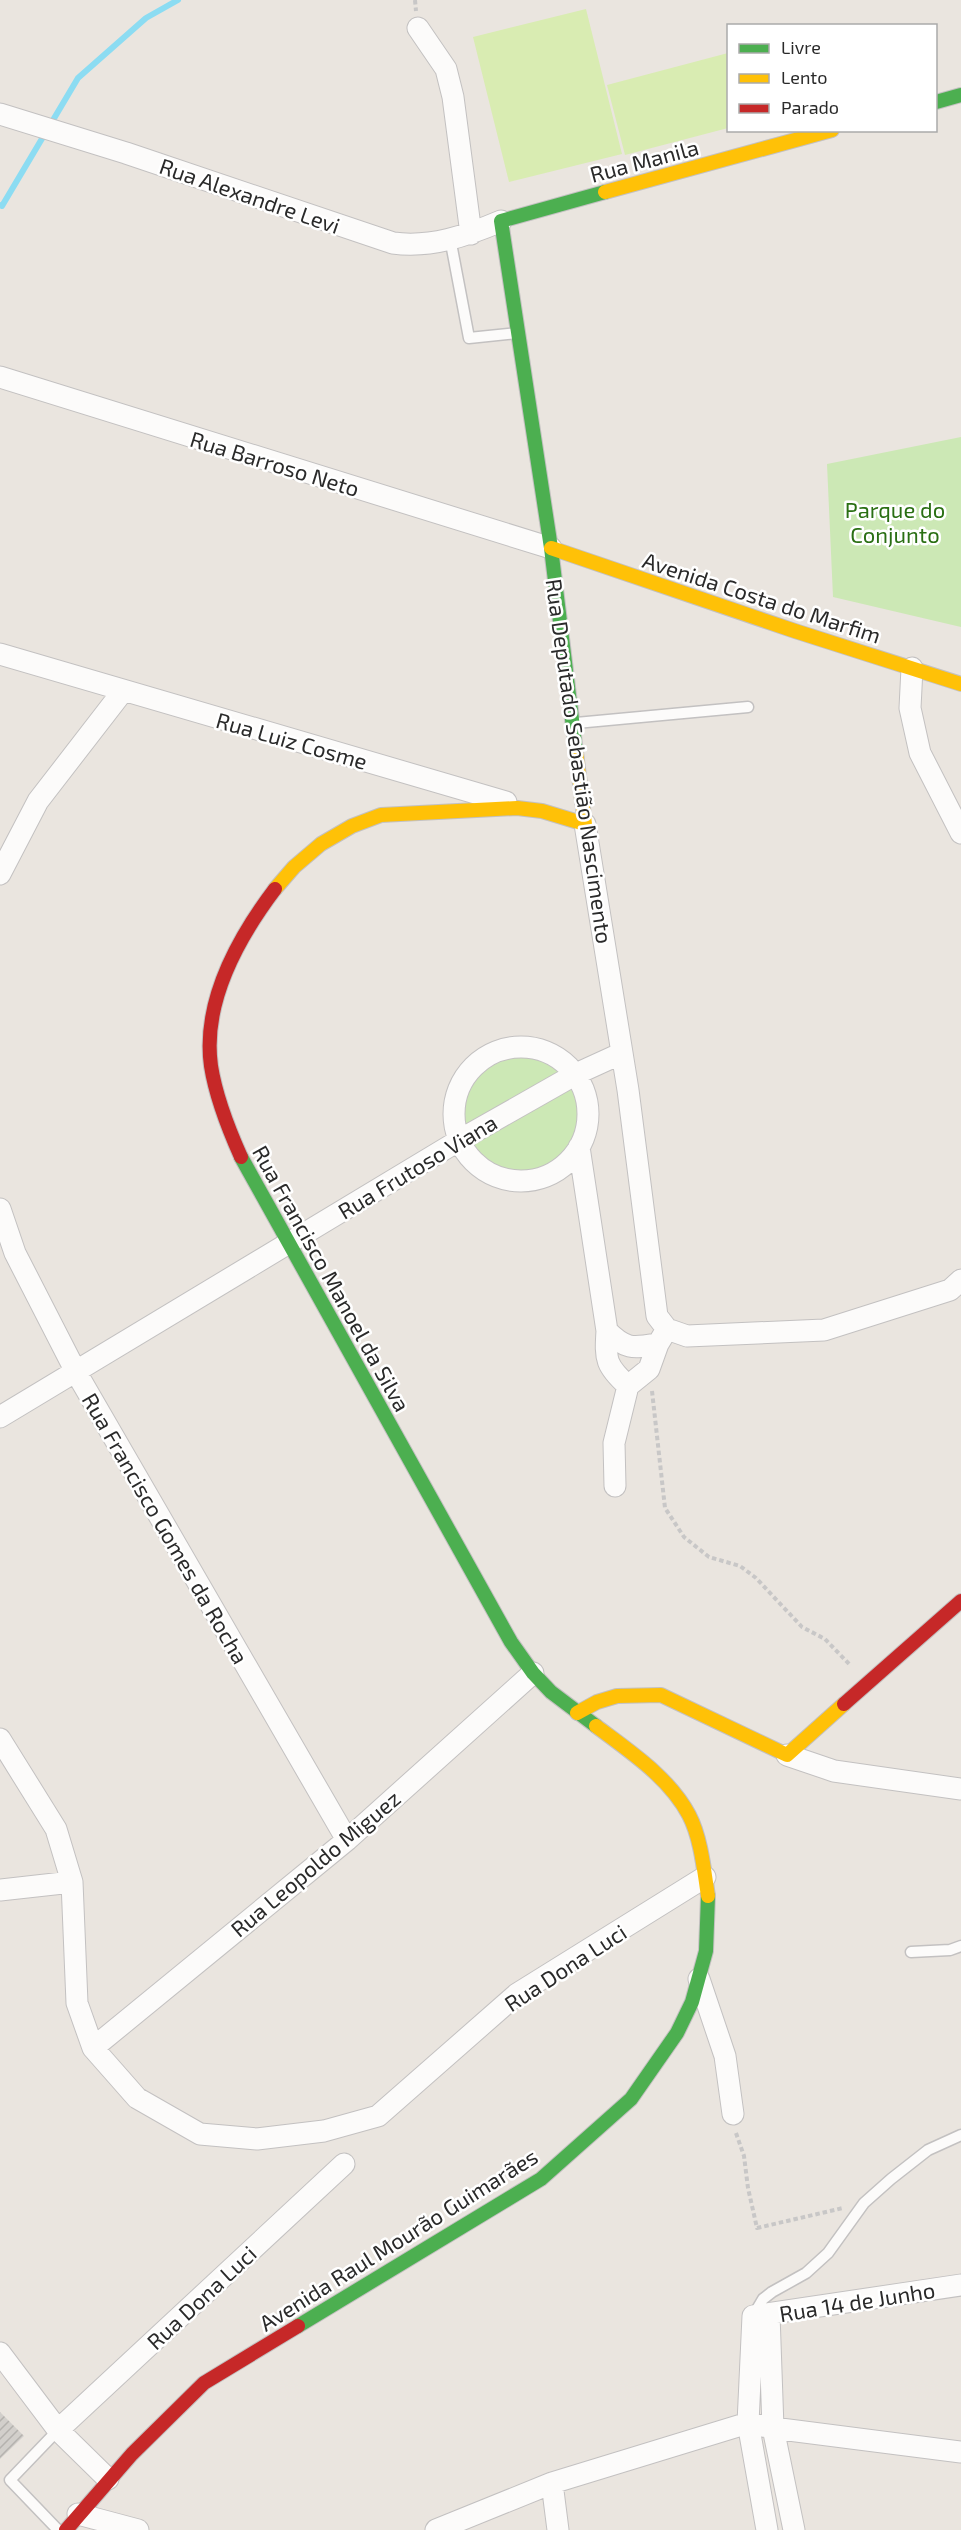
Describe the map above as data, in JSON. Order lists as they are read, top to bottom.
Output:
{
  "streets": {
    "street": [
      "Rua Manila",
      "Rua Alexandre Levi",
      "Rua Barroso Neto",
      "Avenida Costa do Marfim",
      "Rua Luiz Cosme",
      "Rua Deputado Sebastião Nascimento",
      "Rua Frutoso Viana",
      "Rua Francisco Manoel da Silva",
      "Rua Francisco Gomes da Rocha",
      "Rua Leopoldo Miguez",
      "Rua Dona Luci",
      "Avenida Raul Mourão Guimarães",
      "Rua 14 de Junho"
    ]
  },
  "crossings": [
    ["Rua Manila", "Rua Alexandre Levi"],
    ["Rua Manila", "Rua Deputado Sebastião Nascimento"],
    ["Rua Alexandre Levi", "Rua Deputado Sebastião Nascimento"],
    ["Rua Barroso Neto", "Avenida Costa do Marfim"],
    ["Rua Barroso Neto", "Rua Deputado Sebastião Nascimento"],
    ["Avenida Costa do Marfim", "Rua Deputado Sebastião Nascimento"],
    ["Rua Luiz Cosme", "Rua Deputado Sebastião Nascimento"],
    ["Rua Luiz Cosme", "Rua Francisco Manoel da Silva"],
    ["Rua Deputado Sebastião Nascimento", "Rua Frutoso Viana"],
    ["Rua Frutoso Viana", "Rua Francisco Manoel da Silva"],
    ["Rua Frutoso Viana", "Rua Francisco Gomes da Rocha"],
    ["Rua Francisco Manoel da Silva", "Rua Leopoldo Miguez"],
    ["Rua Francisco Manoel da Silva", "Rua Dona Luci"],
    ["Rua Francisco Manoel da Silva", "Avenida Raul Mourão Guimarães"],
    ["Rua Francisco Gomes da Rocha", "Rua Leopoldo Miguez"],
    ["Rua Leopoldo Miguez", "Rua Dona Luci"],
    ["Rua Dona Luci", "Avenida Raul Mourão Guimarães"]
  ],
  "parks": ["Parque do Conjunto"],
  "legend": ["Livre", "Lento", "Parado"]
}
